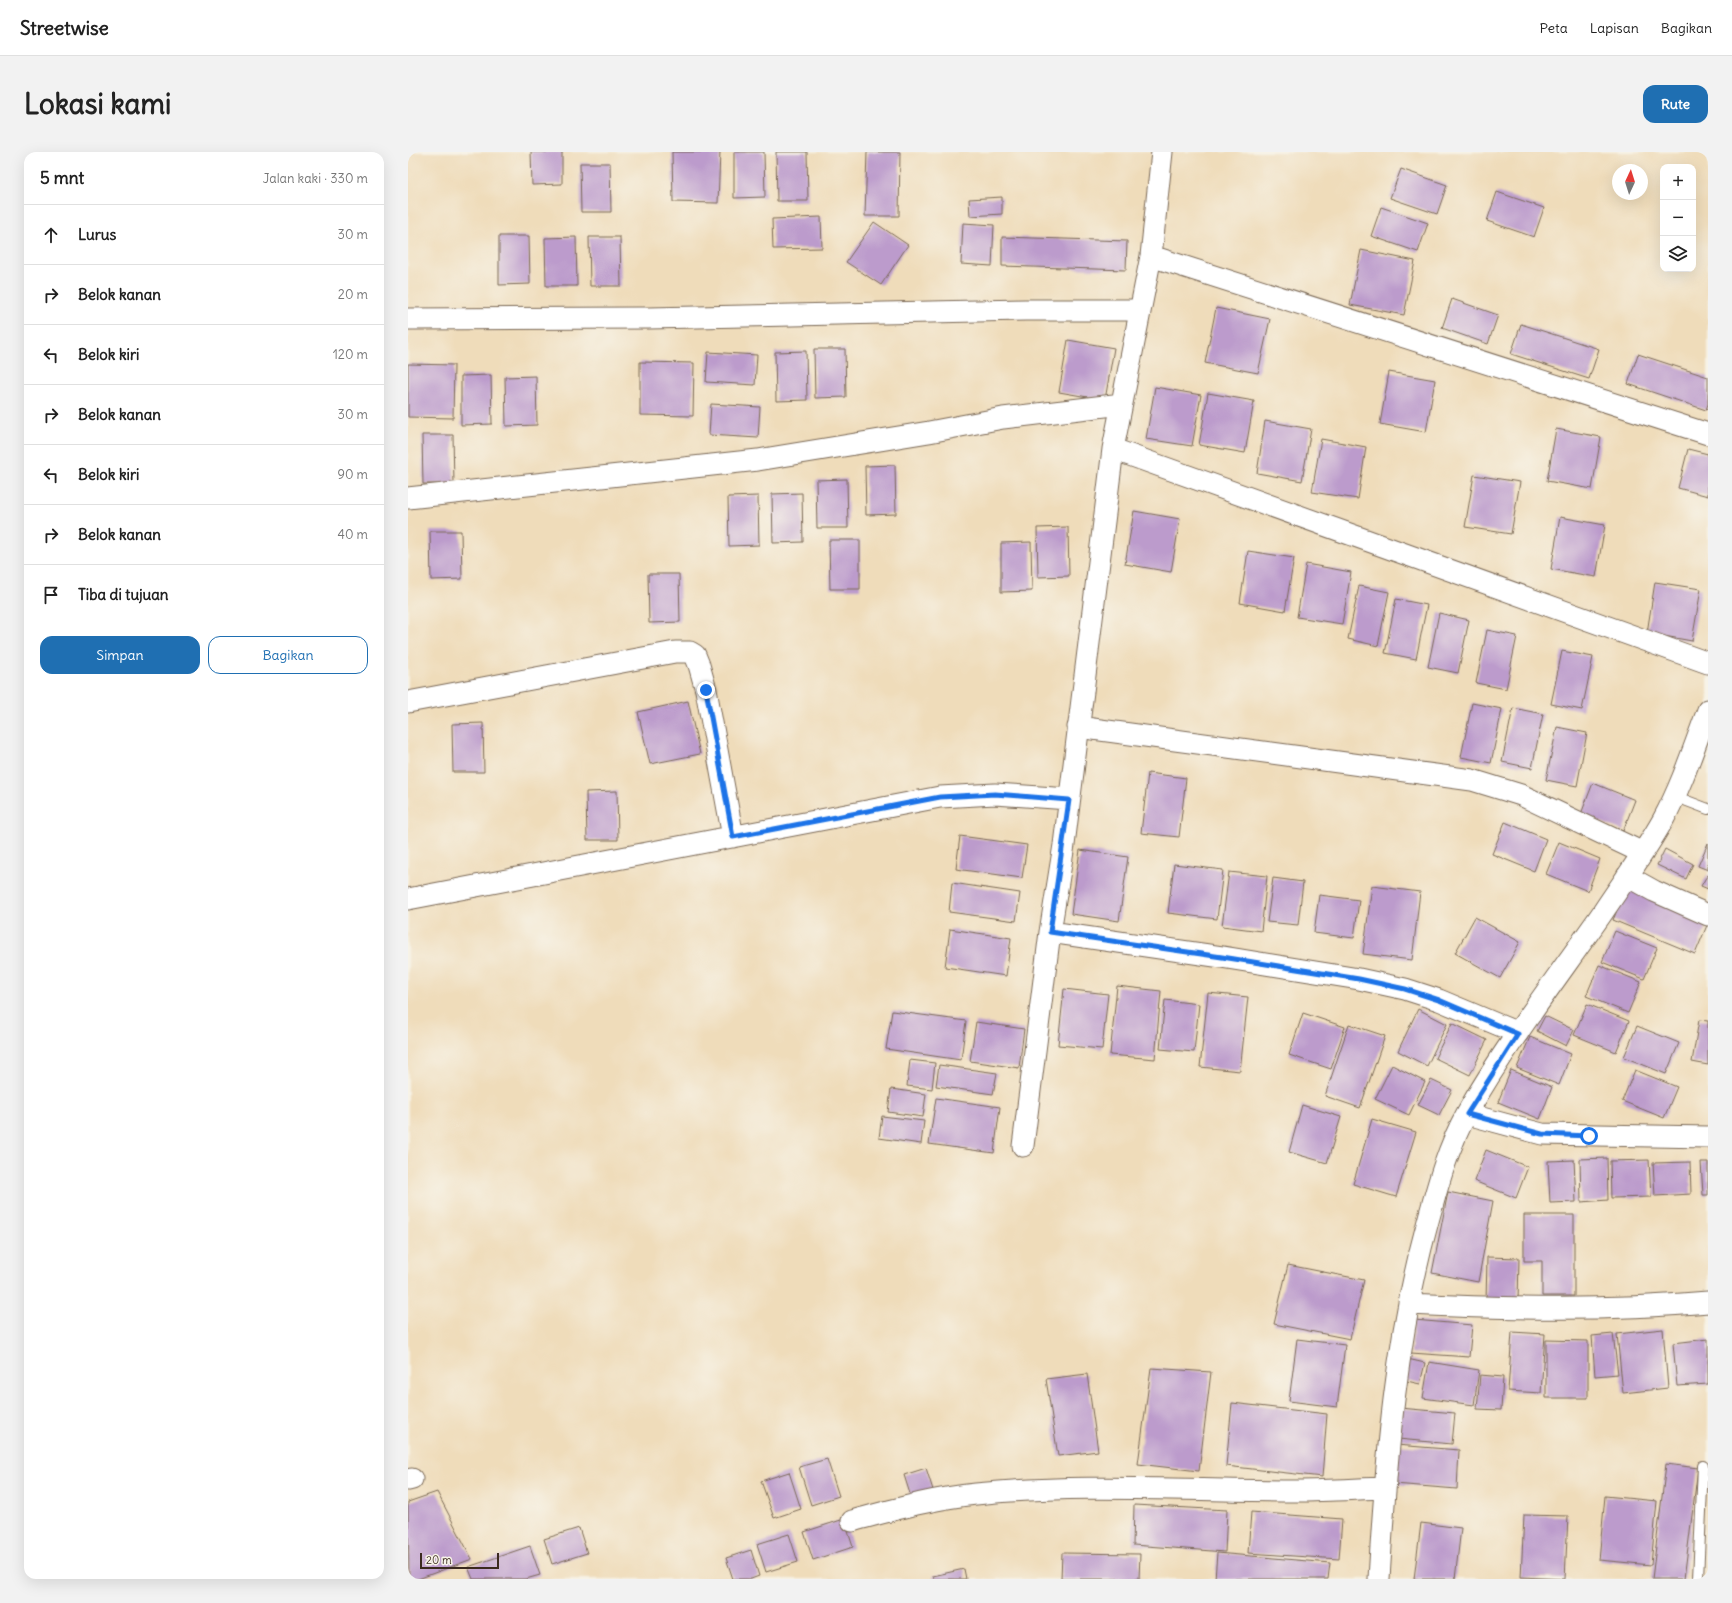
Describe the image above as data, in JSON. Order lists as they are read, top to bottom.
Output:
{
  "scale_bar": "20 m",
  "north": "top",
  "page": {
    "header": "Streetwise",
    "nav": ["Peta", "Lapisan", "Bagikan"],
    "buttons": [
      "Rute",
      ["Simpan", "Bagikan"]
    ],
    "title": "Lokasi kami",
    "heading": ["5 mnt", "Jalan kaki · 330 m"],
    "map_buttons": ["+", "−"],
    "list": [
      ["Lurus", "30 m"],
      ["Belok kanan", "20 m"],
      ["Belok kiri", "120 m"],
      ["Belok kanan", "30 m"],
      ["Belok kiri", "90 m"],
      ["Belok kanan", "40 m"],
      "Tiba di tujuan"
    ],
    "scale": "20 m"
  }
}
